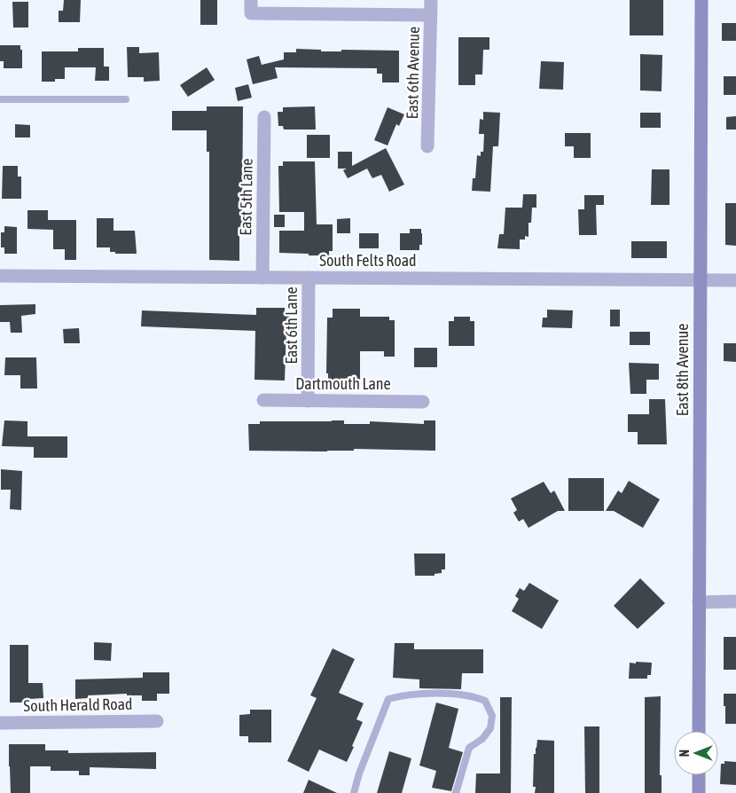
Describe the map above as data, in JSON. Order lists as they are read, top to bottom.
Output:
{
  "streets": {
    "street": [
      "East 6th Avenue",
      "East 5th Lane",
      "South Felts Road",
      "East 6th Lane",
      "East 8th Avenue",
      "Dartmouth Lane",
      "South Herald Road"
    ]
  },
  "crossings": [
    ["East 5th Lane", "South Felts Road"],
    ["South Felts Road", "East 6th Lane"],
    ["South Felts Road", "East 8th Avenue"],
    ["East 6th Lane", "Dartmouth Lane"]
  ],
  "north": "left"
}
